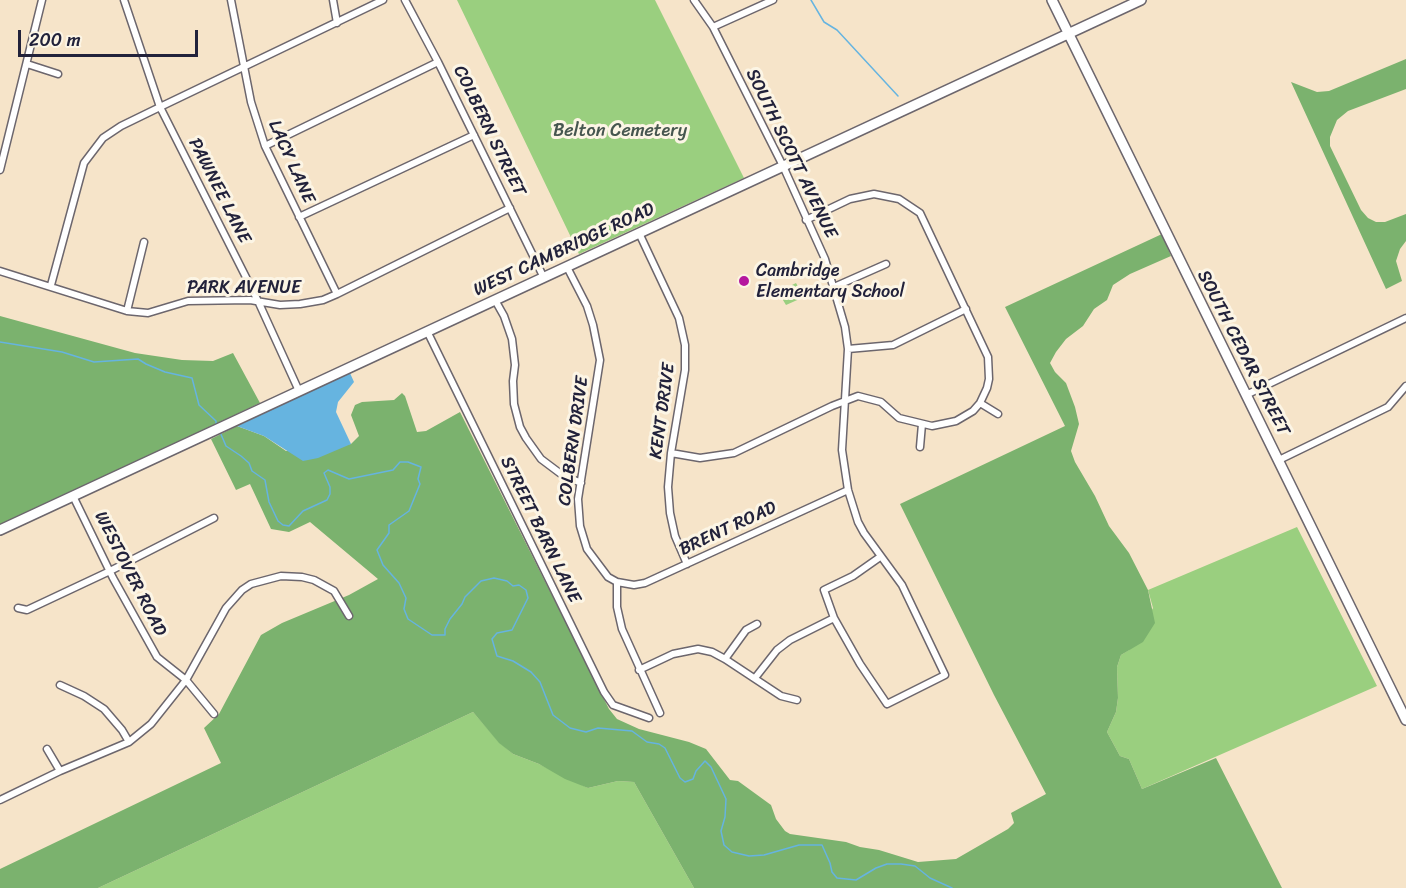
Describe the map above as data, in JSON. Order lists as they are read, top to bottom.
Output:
{
  "streets": {
    "street": [
      "COLBERN STREET",
      "SOUTH SCOTT AVENUE",
      "LACY LANE",
      "PAWNEE LANE",
      "WEST CAMBRIDGE ROAD",
      "PARK AVENUE",
      "SOUTH CEDAR STREET",
      "KENT DRIVE",
      "COLBERN DRIVE",
      "BRENT ROAD",
      "STREET BARN LANE",
      "WESTOVER ROAD"
    ]
  },
  "crossings": [
    ["COLBERN STREET", "WEST CAMBRIDGE ROAD"],
    ["COLBERN STREET", "PARK AVENUE"],
    ["SOUTH SCOTT AVENUE", "WEST CAMBRIDGE ROAD"],
    ["SOUTH SCOTT AVENUE", "BRENT ROAD"],
    ["LACY LANE", "PARK AVENUE"],
    ["PAWNEE LANE", "WEST CAMBRIDGE ROAD"],
    ["PAWNEE LANE", "PARK AVENUE"],
    ["WEST CAMBRIDGE ROAD", "SOUTH CEDAR STREET"],
    ["WEST CAMBRIDGE ROAD", "KENT DRIVE"],
    ["WEST CAMBRIDGE ROAD", "COLBERN DRIVE"],
    ["WEST CAMBRIDGE ROAD", "STREET BARN LANE"],
    ["WEST CAMBRIDGE ROAD", "WESTOVER ROAD"],
    ["KENT DRIVE", "BRENT ROAD"],
    ["COLBERN DRIVE", "BRENT ROAD"]
  ],
  "parks": ["Belton Cemetery"],
  "places": ["Cambridge Elementary School"],
  "scale_bar": "200 m"
}
